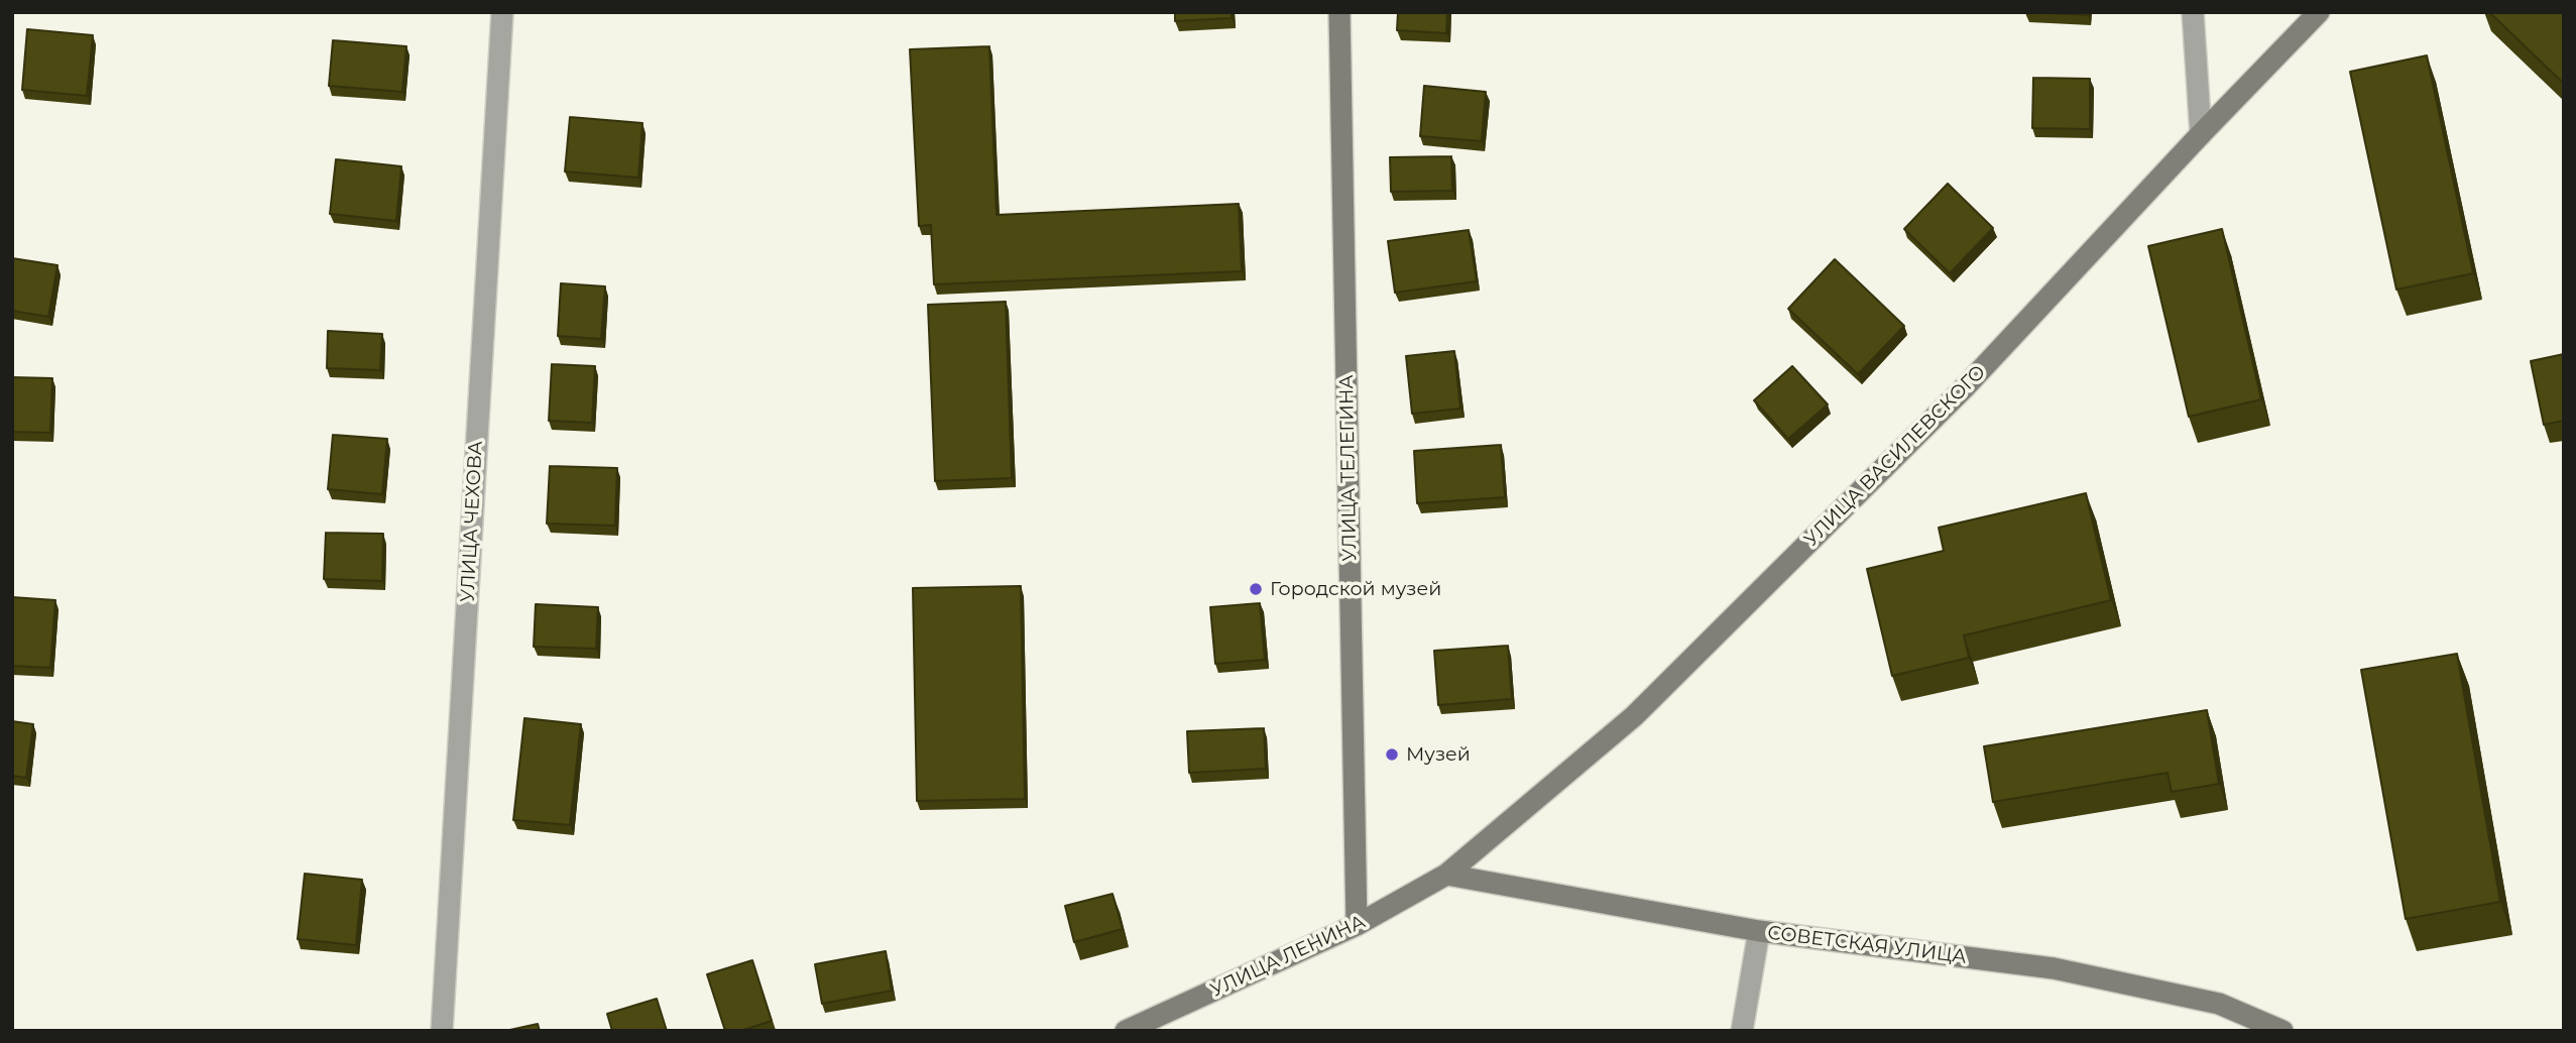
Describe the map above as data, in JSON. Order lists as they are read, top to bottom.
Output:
{
  "streets": {
    "street": [
      "УЛИЦА ВАСИЛЕВСКОГО",
      "УЛИЦА ТЕЛЕГИНА",
      "УЛИЦА ЧЕХОВА",
      "СОВЕТСКАЯ УЛИЦА",
      "УЛИЦА ЛЕНИНА"
    ]
  },
  "crossings": [
    ["УЛИЦА ВАСИЛЕВСКОГО", "СОВЕТСКАЯ УЛИЦА"],
    ["УЛИЦА ВАСИЛЕВСКОГО", "УЛИЦА ЛЕНИНА"],
    ["УЛИЦА ТЕЛЕГИНА", "УЛИЦА ЛЕНИНА"],
    ["СОВЕТСКАЯ УЛИЦА", "УЛИЦА ЛЕНИНА"]
  ],
  "places": ["Городской музей", "Музей"]
}
